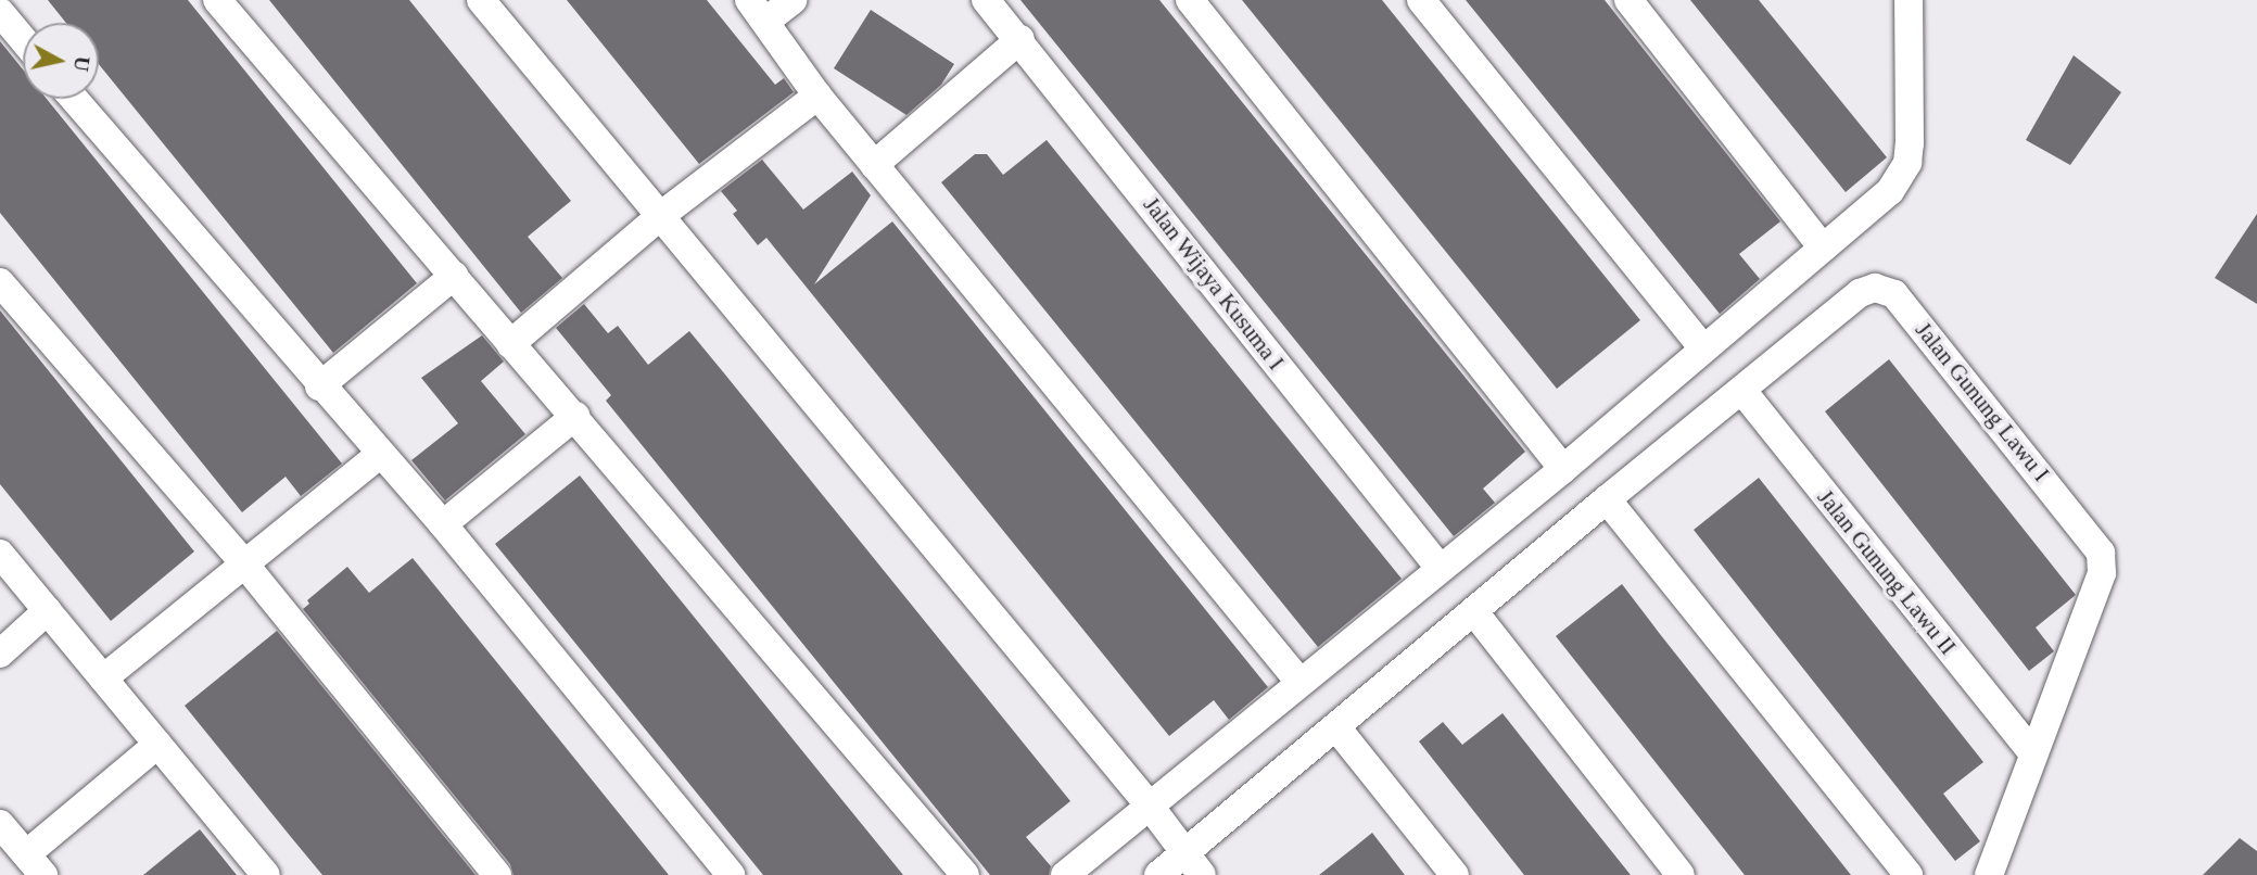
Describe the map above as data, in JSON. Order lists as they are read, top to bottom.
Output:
{
  "streets": {
    "street": ["Jalan Wijaya Kusuma I", "Jalan Gunung Lawu I", "Jalan Gunung Lawu II"]
  },
  "crossings": [
    ["Jalan Gunung Lawu I", "Jalan Gunung Lawu II"]
  ],
  "north": "right"
}
